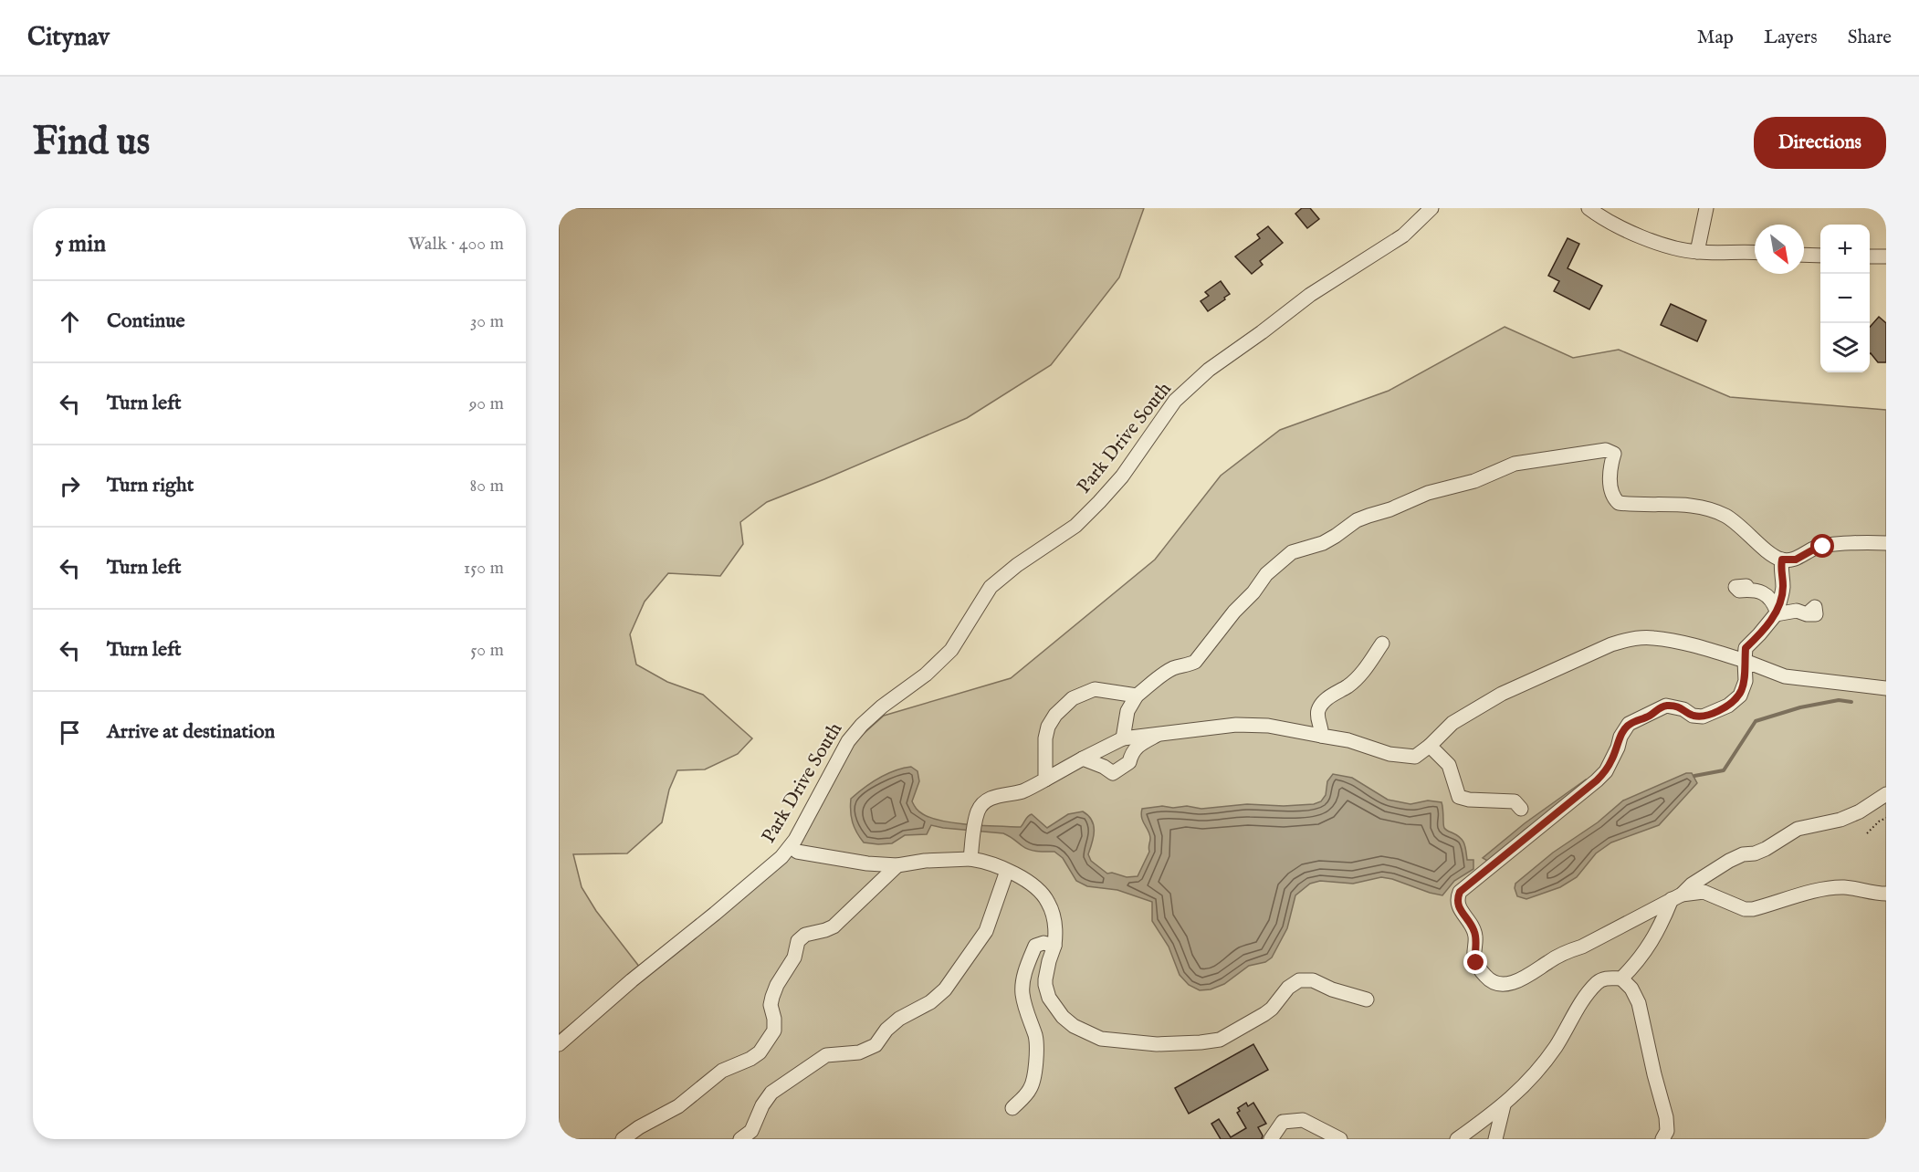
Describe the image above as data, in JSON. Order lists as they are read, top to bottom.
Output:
{
  "streets": {
    "street": ["Park Drive South"]
  },
  "north": "bottom right",
  "page": {
    "header": "Citynav",
    "nav": ["Map", "Layers", "Share"],
    "buttons": "Directions",
    "title": "Find us",
    "heading": ["5 min", "Walk · 400 m"],
    "map_buttons": ["+", "−"],
    "list": [
      ["Continue", "30 m"],
      ["Turn left", "90 m"],
      ["Turn right", "80 m"],
      ["Turn left", "150 m"],
      ["Turn left", "50 m"],
      "Arrive at destination"
    ]
  }
}
